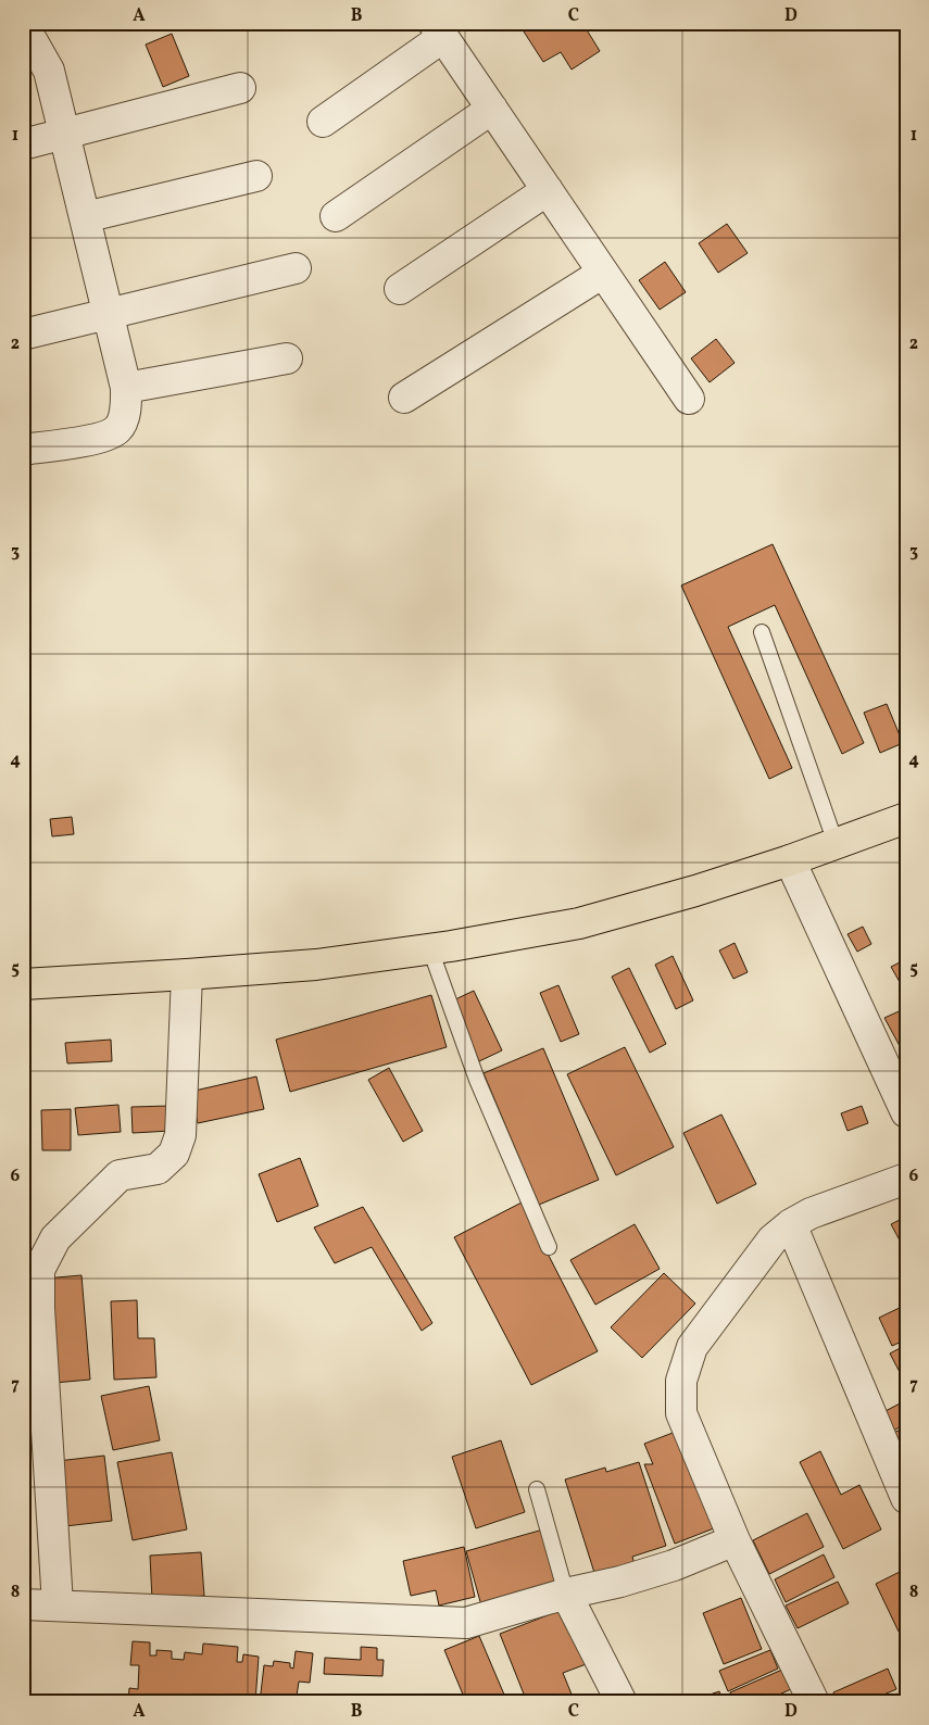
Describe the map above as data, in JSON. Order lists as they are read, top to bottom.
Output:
{
  "grid": {
    "columns": [
      "A",
      "B",
      "C",
      "D"
    ],
    "rows": [
      "1",
      "2",
      "3",
      "4",
      "5",
      "6",
      "7",
      "8"
    ]
  }
}
